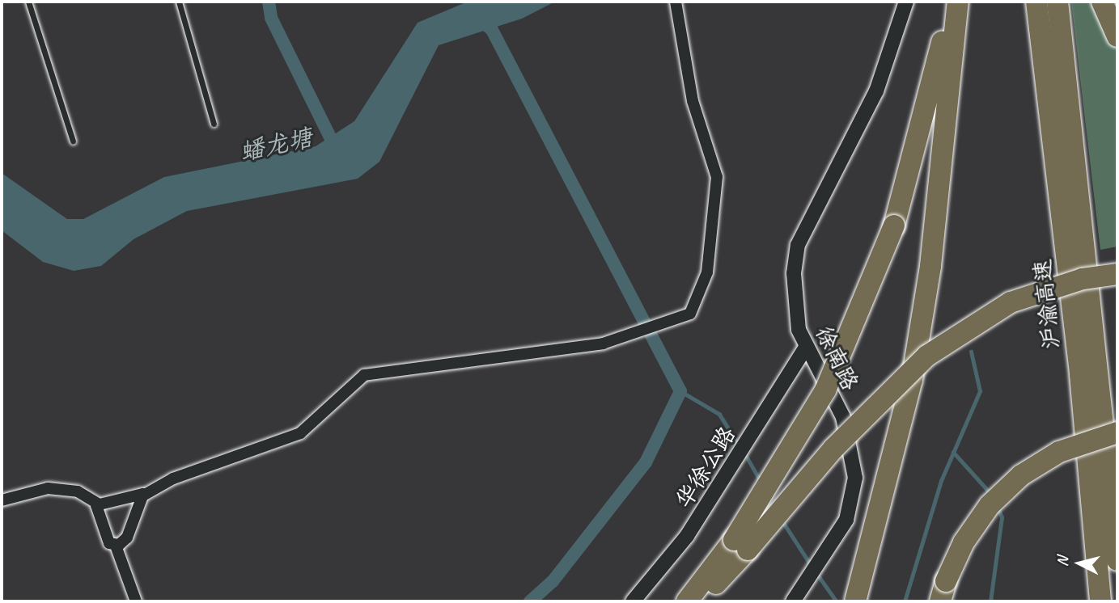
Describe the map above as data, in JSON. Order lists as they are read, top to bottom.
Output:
{
  "streets": {
    "highway": ["沪渝高速"],
    "street": ["徐南路", "华徐公路"]
  },
  "crossings": [
    ["徐南路", "华徐公路"]
  ],
  "water": ["蟠龙塘"],
  "north": "left"
}
